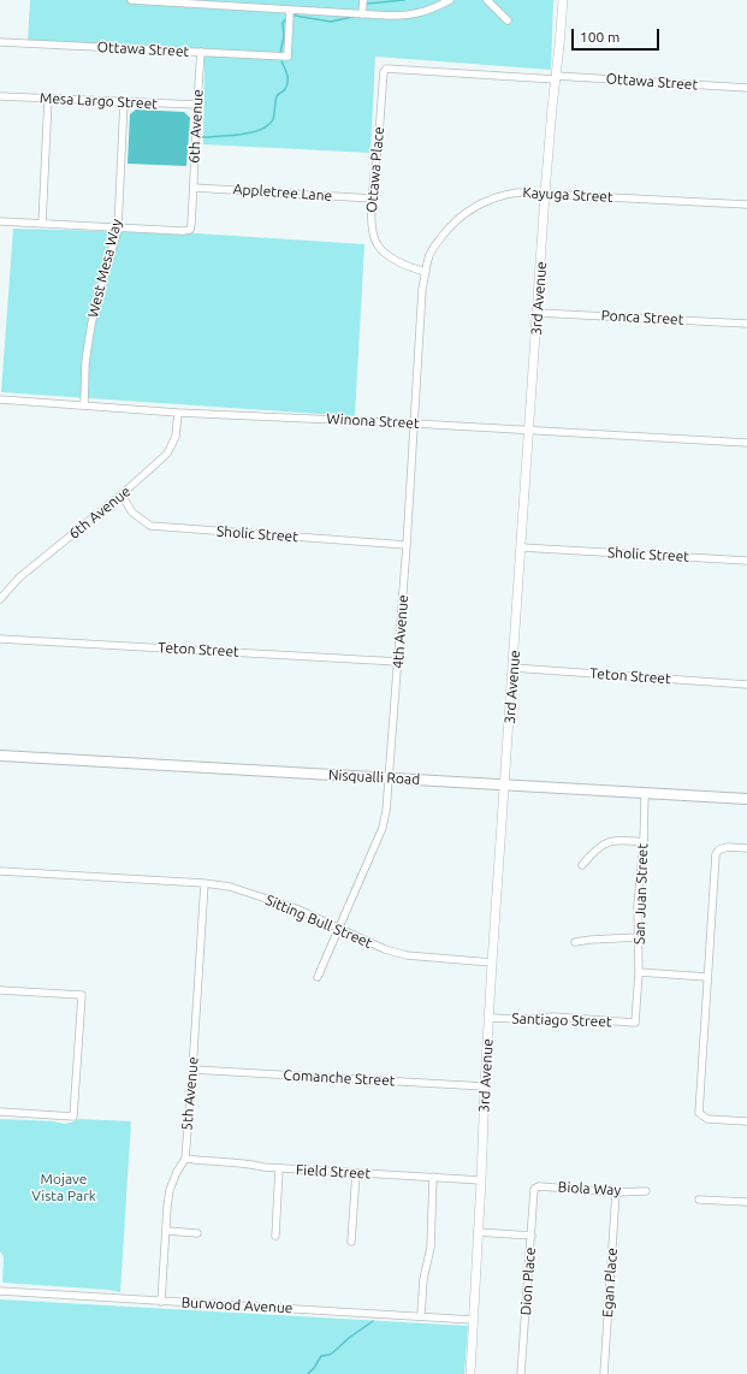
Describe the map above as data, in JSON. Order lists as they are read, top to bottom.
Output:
{
  "streets": {
    "main road": ["Nisqualli Road"],
    "street": [
      "Ottawa Street",
      "Mesa Largo Street",
      "6th Avenue",
      "Ottawa Place",
      "Appletree Lane",
      "Kayuga Street",
      "West Mesa Way",
      "3rd Avenue",
      "Ponca Street",
      "Winona Street",
      "Sholic Street",
      "4th Avenue",
      "Teton Street",
      "San Juan Street",
      "Sitting Bull Street",
      "Santiago Street",
      "Comanche Street",
      "5th Avenue",
      "Field Street",
      "Biola Way",
      "Dion Place",
      "Egan Place",
      "Burwood Avenue"
    ]
  },
  "crossings": [
    ["Ottawa Street", "6th Avenue"],
    ["Ottawa Street", "Ottawa Place"],
    ["Ottawa Street", "3rd Avenue"],
    ["Mesa Largo Street", "6th Avenue"],
    ["Mesa Largo Street", "West Mesa Way"],
    ["6th Avenue", "Appletree Lane"],
    ["6th Avenue", "West Mesa Way"],
    ["6th Avenue", "Winona Street"],
    ["6th Avenue", "Sholic Street"],
    ["Ottawa Place", "Appletree Lane"],
    ["Ottawa Place", "Kayuga Street"],
    ["Ottawa Place", "4th Avenue"],
    ["Kayuga Street", "3rd Avenue"],
    ["Kayuga Street", "4th Avenue"],
    ["West Mesa Way", "Winona Street"],
    ["3rd Avenue", "Ponca Street"],
    ["3rd Avenue", "Winona Street"],
    ["3rd Avenue", "Sholic Street"],
    ["3rd Avenue", "Teton Street"],
    ["3rd Avenue", "Nisqualli Road"],
    ["3rd Avenue", "Sitting Bull Street"],
    ["3rd Avenue", "Santiago Street"],
    ["3rd Avenue", "Comanche Street"],
    ["3rd Avenue", "Field Street"],
    ["3rd Avenue", "Burwood Avenue"],
    ["Winona Street", "4th Avenue"],
    ["Sholic Street", "4th Avenue"],
    ["4th Avenue", "Teton Street"],
    ["4th Avenue", "Nisqualli Road"],
    ["4th Avenue", "Sitting Bull Street"],
    ["Nisqualli Road", "San Juan Street"],
    ["San Juan Street", "Santiago Street"],
    ["Sitting Bull Street", "5th Avenue"],
    ["Comanche Street", "5th Avenue"],
    ["5th Avenue", "Field Street"],
    ["5th Avenue", "Burwood Avenue"],
    ["Biola Way", "Dion Place"],
    ["Biola Way", "Egan Place"]
  ],
  "parks": ["Mojave Vista Park"],
  "scale_bar": "100 m"
}
